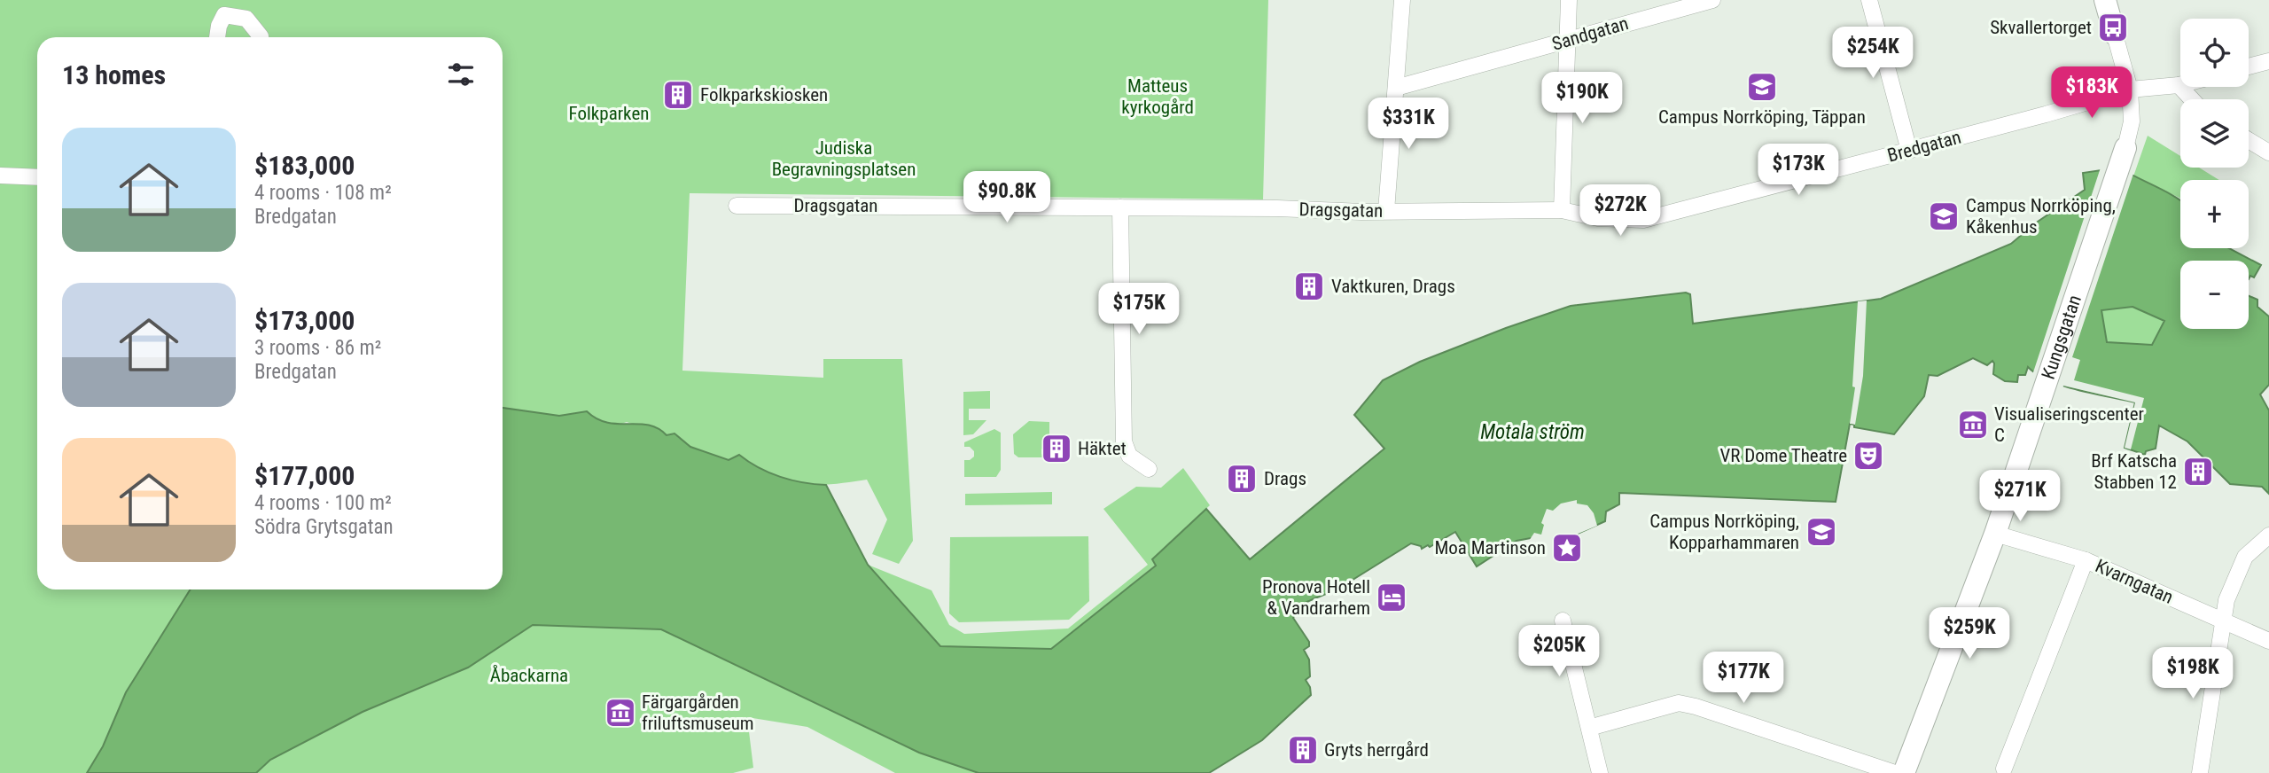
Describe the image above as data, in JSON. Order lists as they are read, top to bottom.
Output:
{
  "streets": {
    "main road": ["Kungsgatan"],
    "street": [
      "Sandgatan",
      "Bredgatan",
      "Dragsgatan",
      "Kvarngatan"
    ]
  },
  "crossings": [
    ["Bredgatan", "Dragsgatan"],
    ["Bredgatan", "Kungsgatan"],
    ["Kungsgatan", "Kvarngatan"]
  ],
  "water": ["Motala ström"],
  "parks": [
    "Matteus kyrkogård",
    "Folkparken",
    "Judiska Begravningsplatsen",
    "Åbackarna"
  ],
  "places": {
    "bus stop": ["Skvallertorget"],
    "school or university": ["Campus Norrköping, Täppan", "Campus Norrköping, Kåkenhus", "Campus Norrköping, Kopparhammaren"],
    "building": [
      "Folkparkskiosken",
      "Vaktkuren, Drags",
      "Häktet",
      "Brf Katscha Stabben 12",
      "Drags",
      "Gryts herrgård"
    ],
    "museum": ["Visualiseringscenter C", "Färgargården friluftsmuseum"],
    "theatre": ["VR Dome Theatre"],
    "place": ["Moa Martinson"],
    "hotel": ["Pronova Hotell & Vandrarhem"]
  },
  "page": {
    "map_buttons": ["+", "−"],
    "price": [
      "$254K",
      "$183K",
      "$190K",
      "$331K",
      "$173K",
      "$90.8K",
      "$272K",
      "$175K",
      "$271K",
      "$259K",
      "$205K",
      "$198K",
      "$177K"
    ],
    "heading": "13 homes",
    "list": [
      {
        "name": "$183,000",
        "note": "4 rooms · 108 m² · Bredgatan"
      },
      {
        "name": "$173,000",
        "note": "3 rooms · 86 m² · Bredgatan"
      },
      {
        "name": "$177,000",
        "note": "4 rooms · 100 m² · Södra Grytsgatan"
      }
    ]
  }
}
